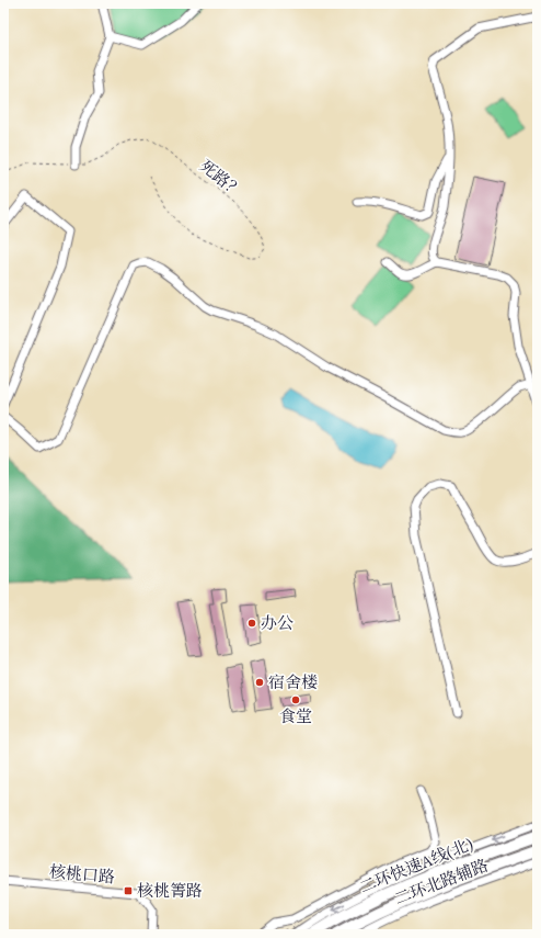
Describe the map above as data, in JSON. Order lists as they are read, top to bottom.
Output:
{
  "streets": {
    "highway": ["二环快速A线(北)"],
    "street": ["核桃口路", "二环北路辅路"],
    "path": ["死路？"]
  },
  "places": {
    "other": ["办公", "宿舍楼", "食堂"],
    "transit": ["核桃箐路"]
  }
}
